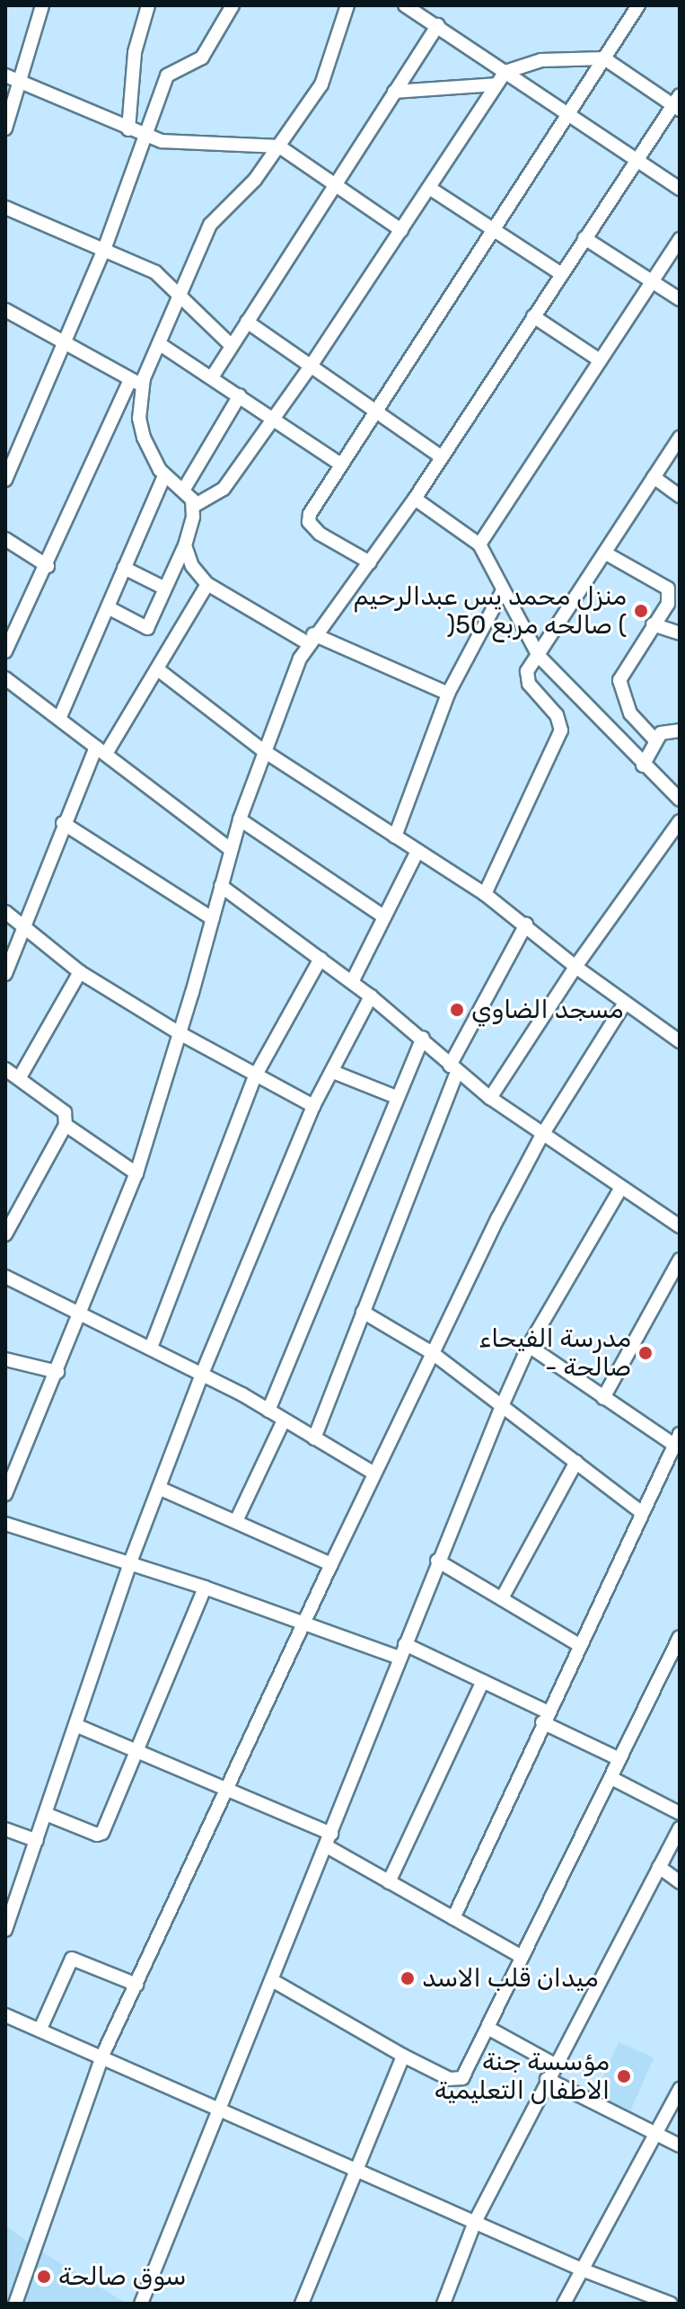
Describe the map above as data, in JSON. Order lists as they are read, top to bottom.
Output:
{
  "places": [
    "منزل محمد يس عبدالرحيم )صالحه مربع 50 (",
    "مسجد الضاوي",
    "مدرسة الفيحاء - صالحة",
    "ميدان قلب الاسد",
    "مؤسسة جنة الاطفال التعليمية",
    "سوق صالحة"
  ]
}
